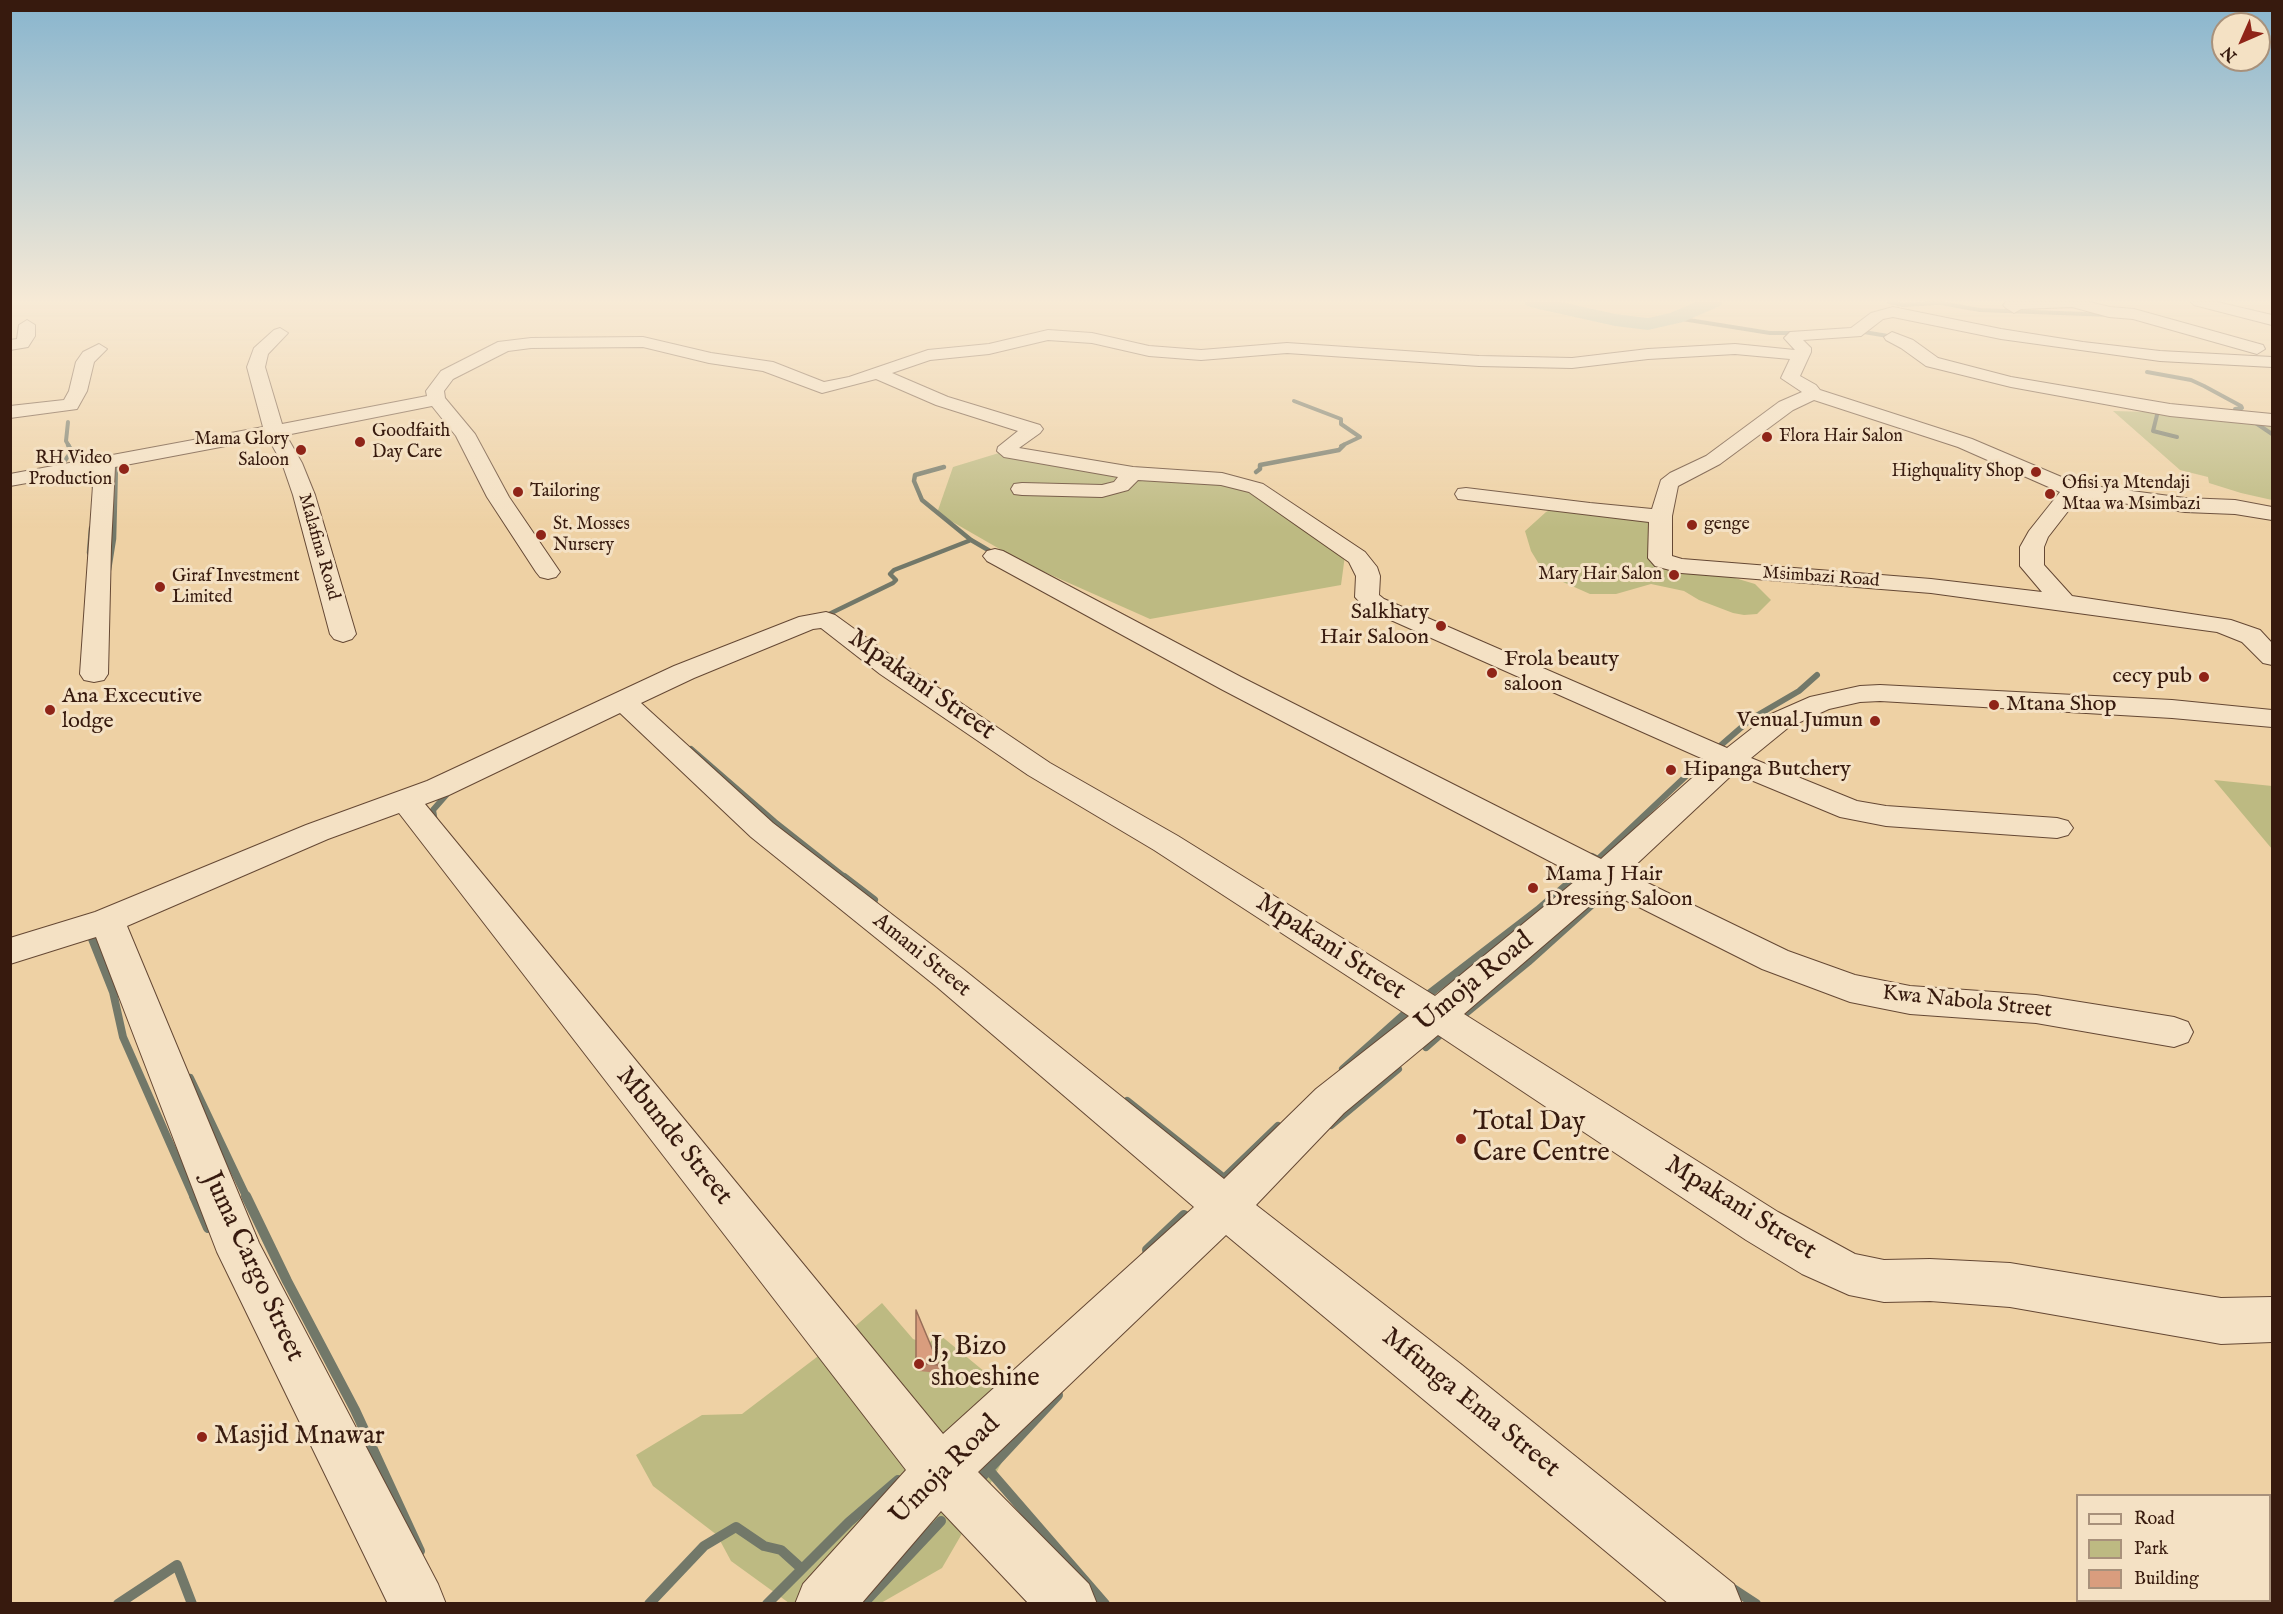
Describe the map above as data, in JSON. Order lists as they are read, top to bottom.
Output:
{
  "streets": {
    "street": [
      "Malafina Road",
      "Msimbazi Road",
      "Mpakani Street",
      "Amani Street",
      "Umoja Road",
      "Kwa Nabola Street",
      "Mbunde Street",
      "Juma Cargo Street",
      "Mfunga Ema Street"
    ]
  },
  "crossings": [
    ["Mpakani Street", "Amani Street"],
    ["Mpakani Street", "Umoja Road"],
    ["Amani Street", "Umoja Road"],
    ["Amani Street", "Mfunga Ema Street"],
    ["Umoja Road", "Kwa Nabola Street"],
    ["Umoja Road", "Mbunde Street"],
    ["Umoja Road", "Mfunga Ema Street"]
  ],
  "places": [
    "Flora Hair Salon",
    "Goodfaith Day Care",
    "Mama Glory Saloon",
    "RH Video Production",
    "Highquality Shop",
    "Tailoring",
    "Ofisi ya Mtendaji Mtaa wa Msimbazi",
    "genge",
    "St. Mosses Nursery",
    "Mary Hair Salon",
    "Giraf Investment Limited",
    "Salkhaty Hair Saloon",
    "Frola beauty saloon",
    "cecy pub",
    "Mtana Shop",
    "Ana Excecutive lodge",
    "Venual Jumun",
    "Hipanga Butchery",
    "Mama J Hair Dressing Saloon",
    "Total Day Care Centre",
    "J, Bizo shoeshine",
    "Masjid Mnawar"
  ],
  "legend": ["Road", "Park", "Building"],
  "north": "bottom left"
}
